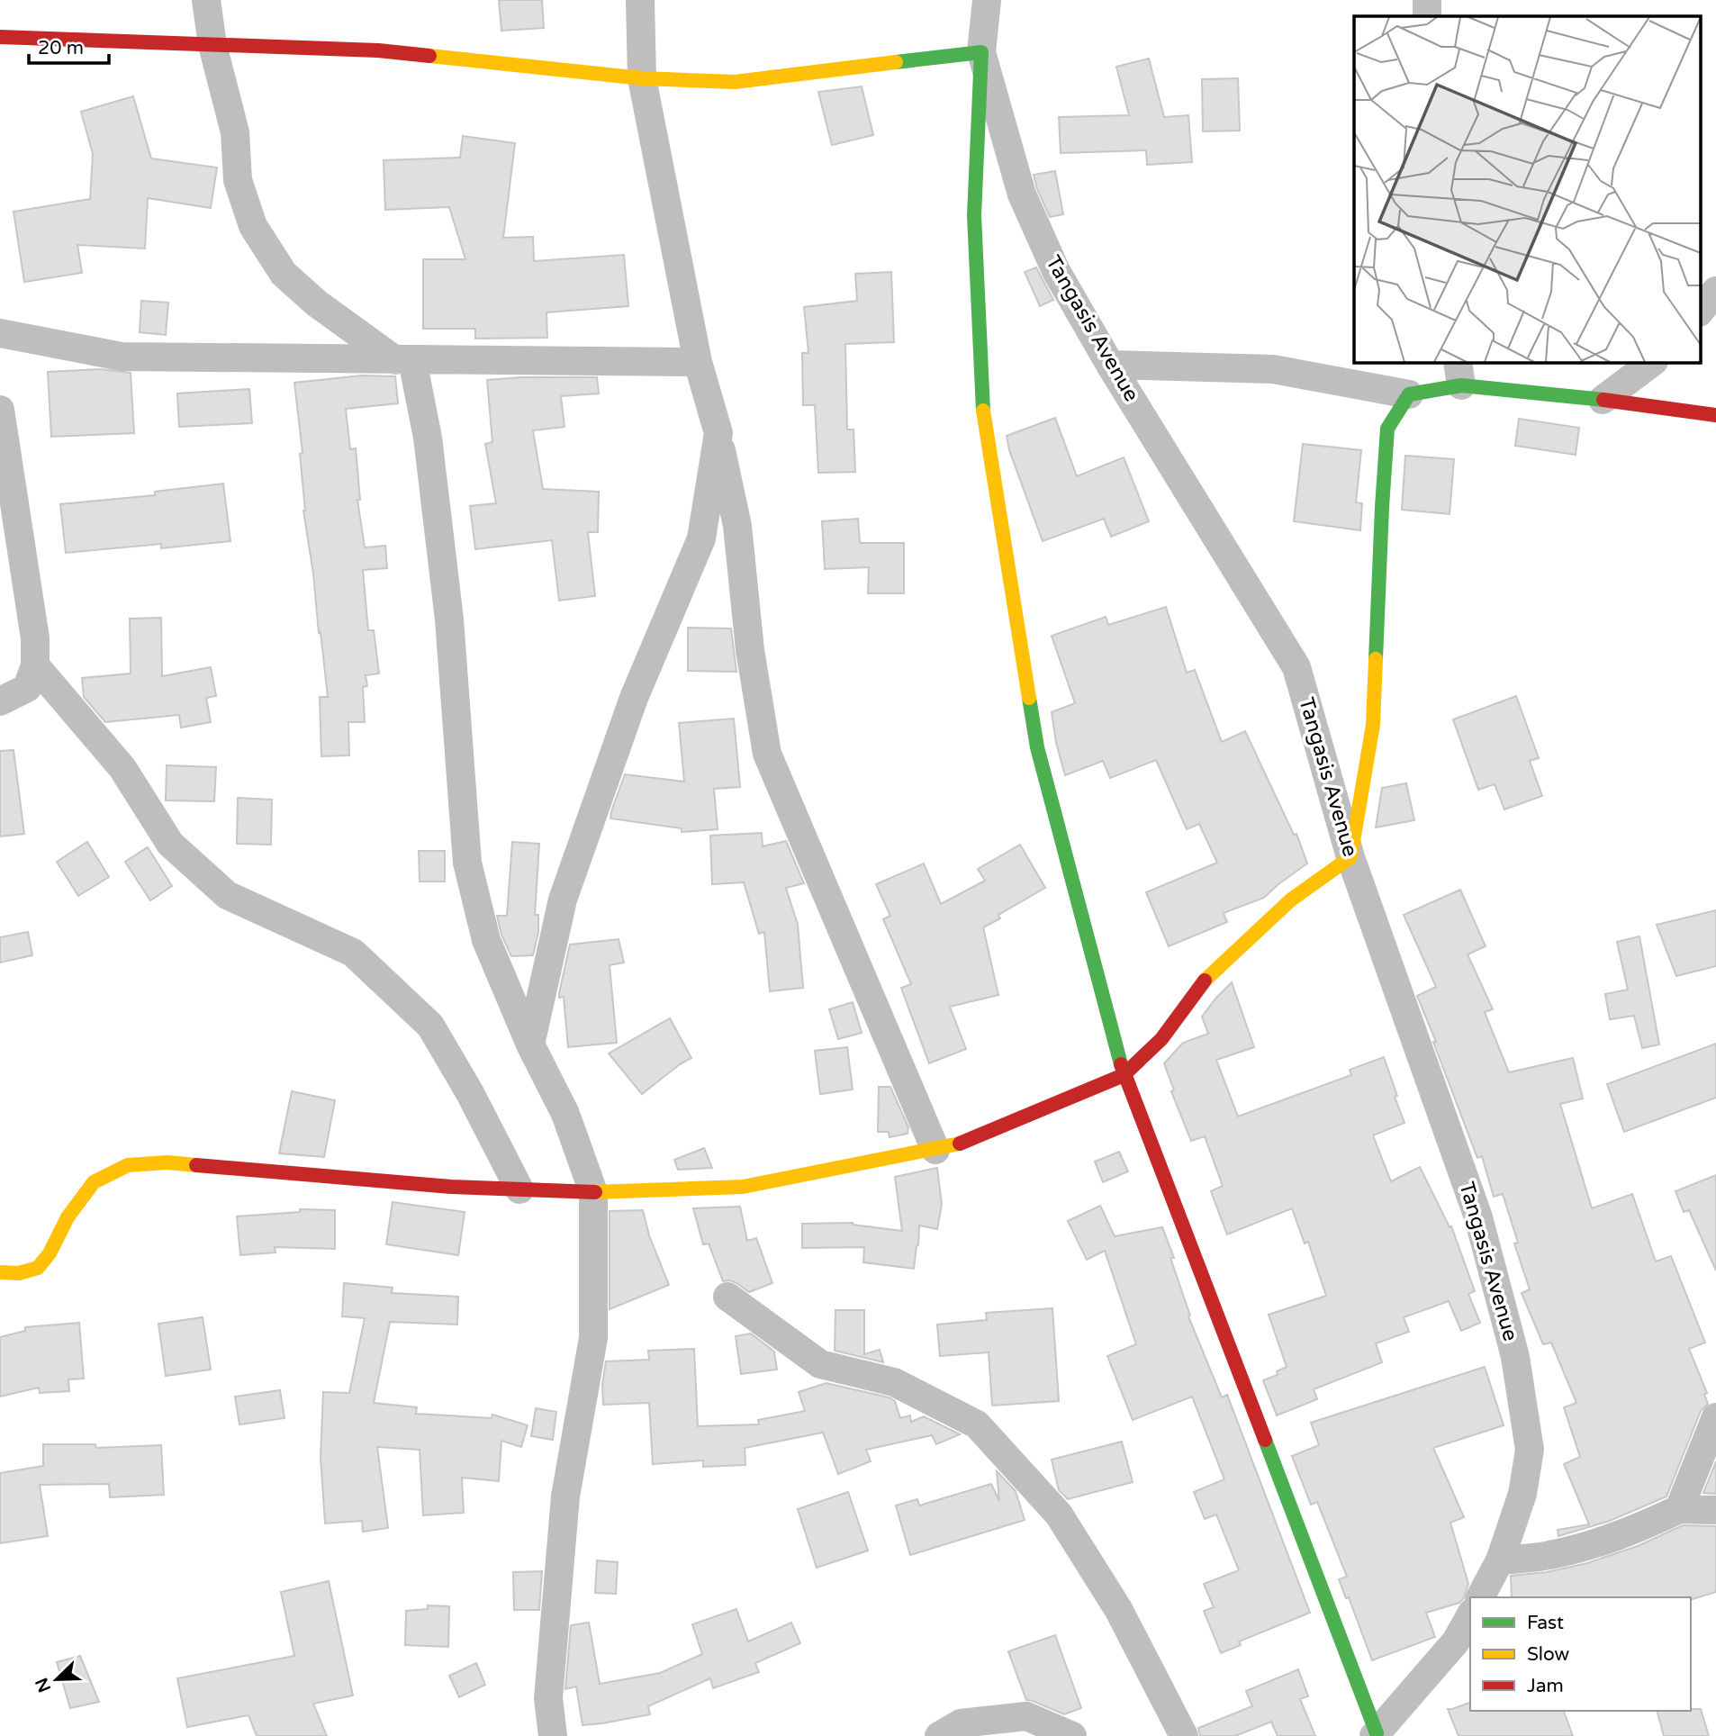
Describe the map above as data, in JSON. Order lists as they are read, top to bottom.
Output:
{
  "streets": {
    "street": ["Tangasis Avenue"]
  },
  "legend": ["Fast", "Slow", "Jam"],
  "scale_bar": "20 m",
  "north": "bottom left"
}
